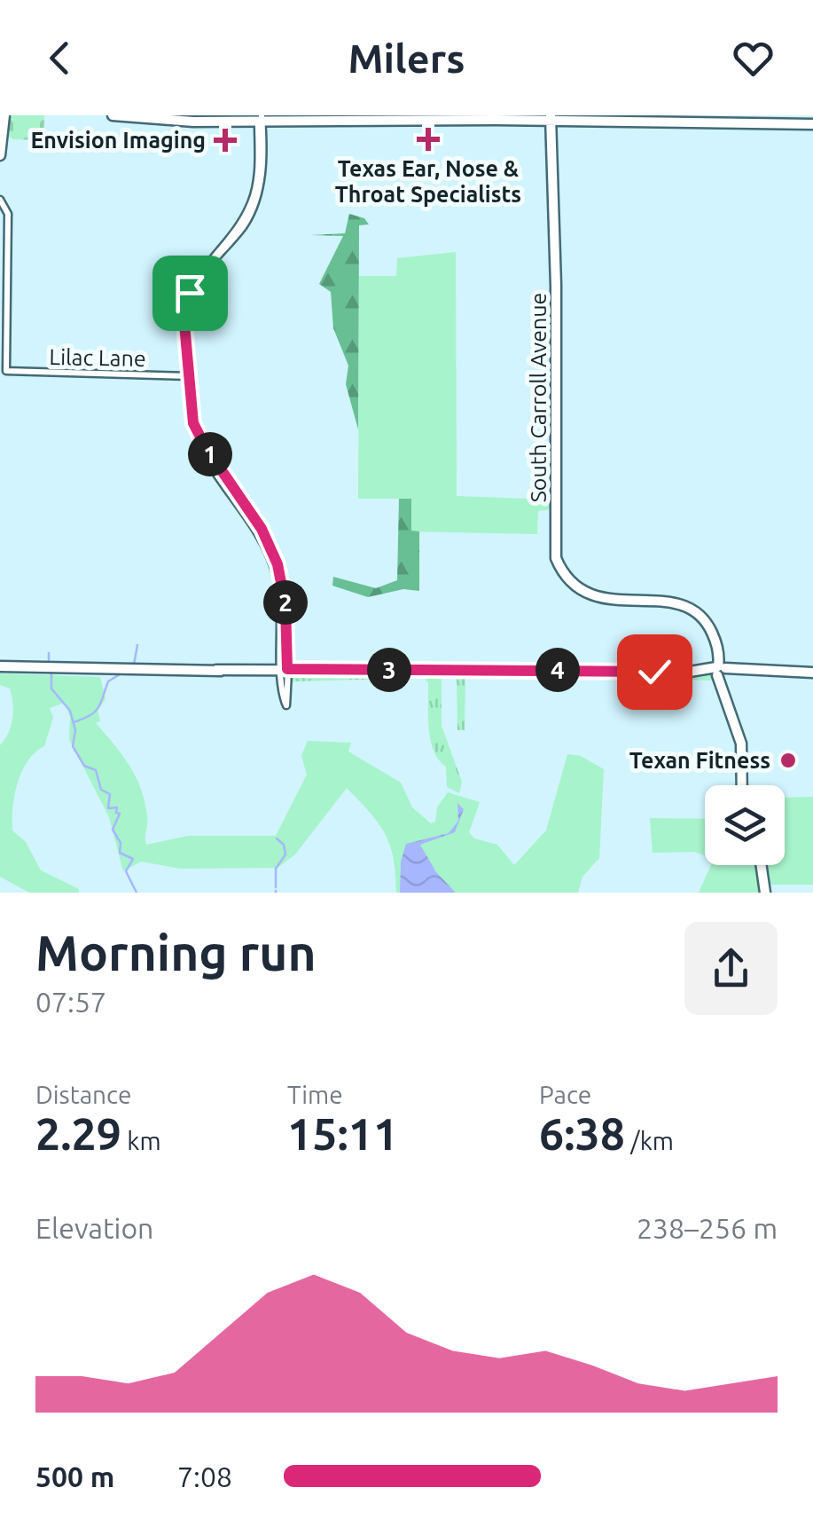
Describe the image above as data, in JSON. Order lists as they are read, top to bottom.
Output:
{
  "streets": {
    "main road": ["South Carroll Avenue"],
    "street": ["Lilac Lane"]
  },
  "places": {
    "health": ["Texas Ear, Nose & Throat Specialists", "Envision Imaging"],
    "other": ["Texan Fitness"]
  },
  "page": {
    "header": "Milers",
    "pins": [
      "1",
      "2",
      "3",
      "4"
    ],
    "heading": ["Morning run", "07:57"],
    "stats": [
      ["Distance", "2.29 km"],
      ["Time", "15:11"],
      ["Pace", "6:38 /km"]
    ],
    "chart": ["Elevation", "238–256 m"],
    "list": [
      {
        "name": "500 m",
        "note": "7:08"
      }
    ]
  }
}
